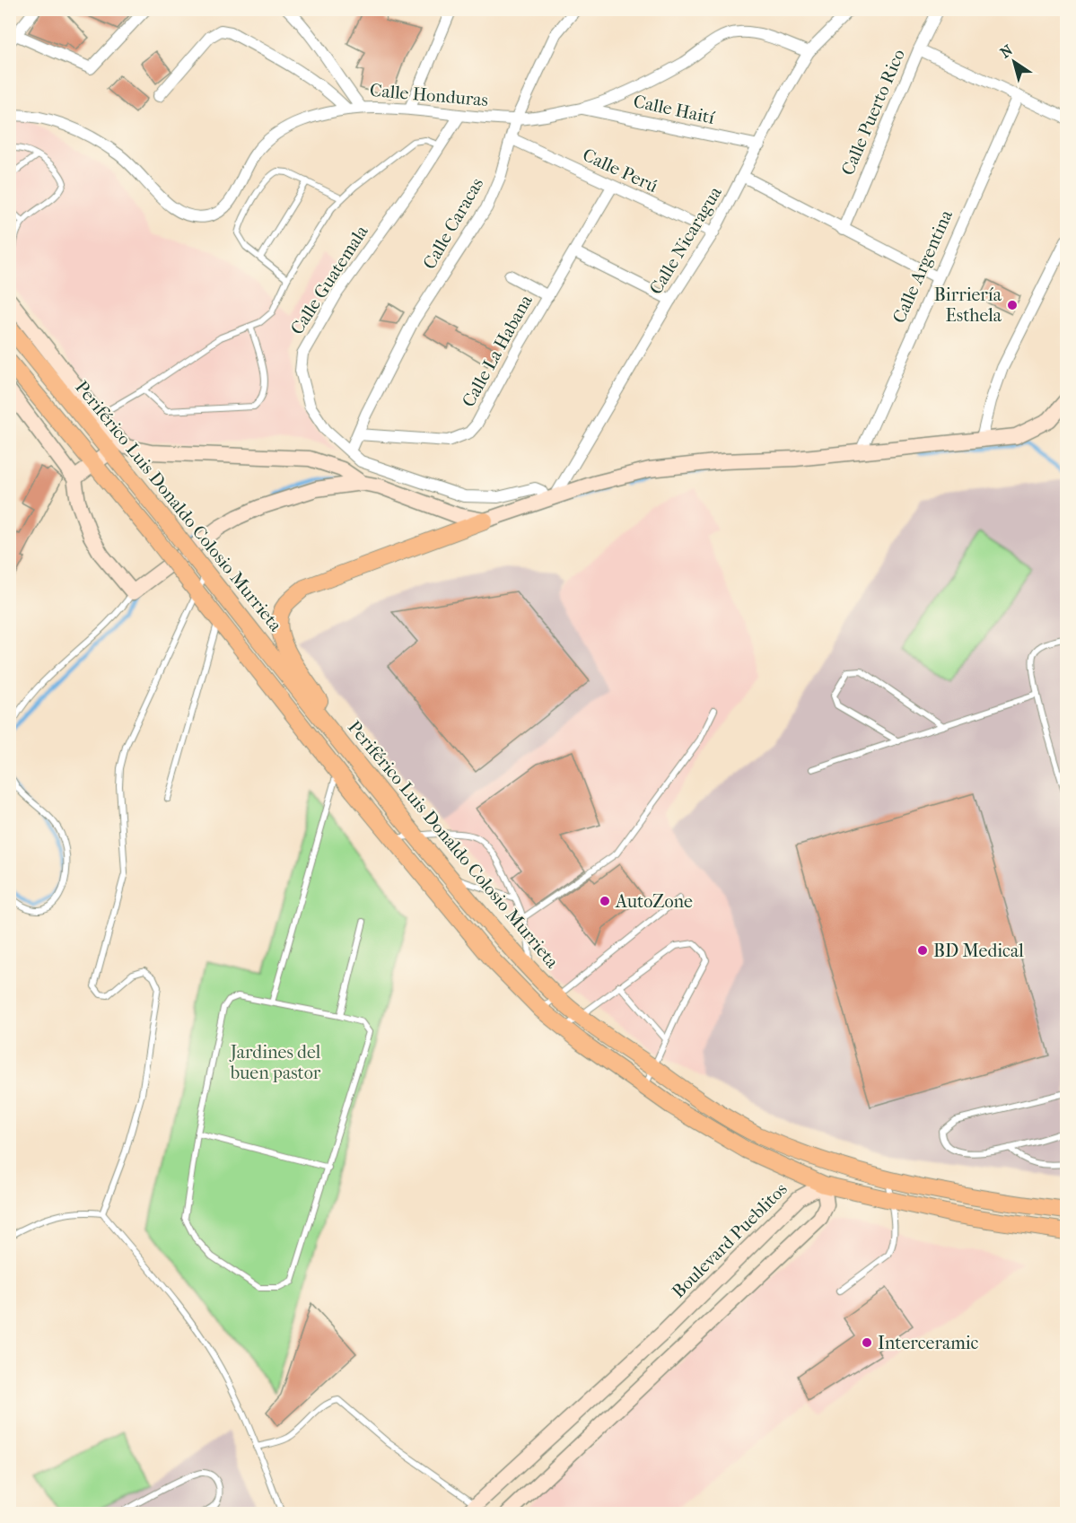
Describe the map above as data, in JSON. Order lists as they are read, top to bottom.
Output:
{
  "streets": {
    "main road": ["Periférico Luis Donaldo Colosio Murrieta"],
    "street": [
      "Calle Honduras",
      "Calle Haití",
      "Calle Puerto Rico",
      "Calle Perú",
      "Calle Caracas",
      "Calle Nicaragua",
      "Calle Argentina",
      "Calle Guatemala",
      "Calle La Habana",
      "Boulevard Pueblitos"
    ]
  },
  "crossings": [
    ["Calle Honduras", "Calle Haití"],
    ["Calle Honduras", "Calle Caracas"],
    ["Calle Honduras", "Calle Nicaragua"],
    ["Calle Honduras", "Calle Guatemala"],
    ["Calle Haití", "Calle Nicaragua"],
    ["Calle Perú", "Calle Caracas"],
    ["Calle Perú", "Calle Nicaragua"],
    ["Calle Perú", "Calle La Habana"],
    ["Calle Caracas", "Calle Guatemala"],
    ["Calle Caracas", "Calle La Habana"],
    ["Calle Nicaragua", "Calle Guatemala"],
    ["Periférico Luis Donaldo Colosio Murrieta", "Boulevard Pueblitos"]
  ],
  "parks": ["Jardines del buen pastor"],
  "places": [
    "Birriería Esthela",
    "AutoZone",
    "BD Medical",
    "Interceramic"
  ],
  "north": "top left"
}
